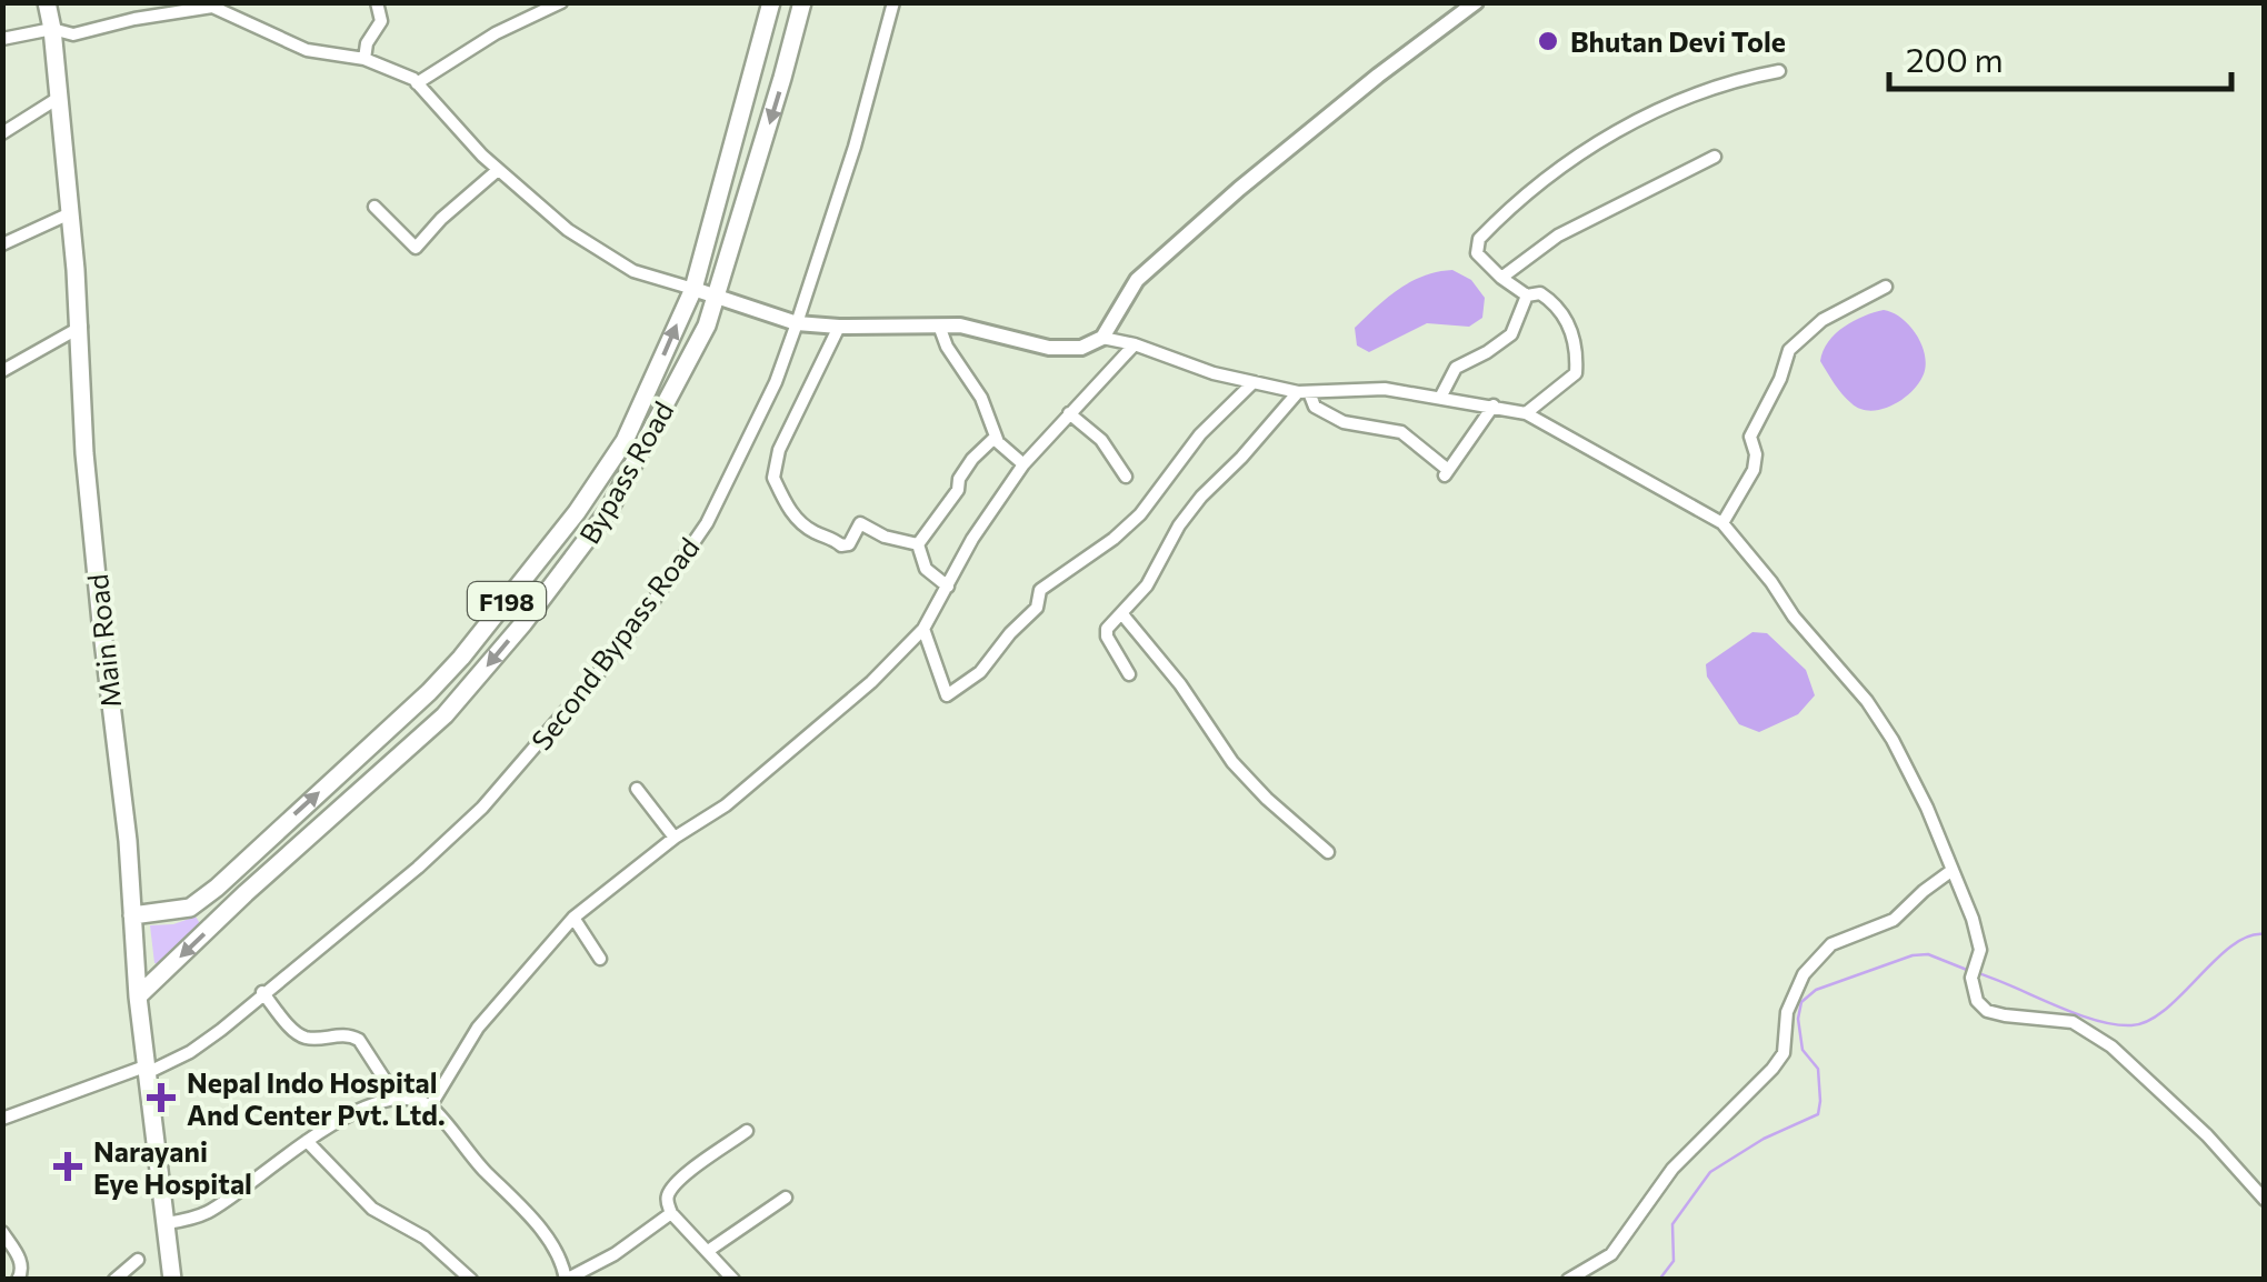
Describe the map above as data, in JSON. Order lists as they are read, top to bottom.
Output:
{
  "streets": {
    "main road": ["Bypass Road", "F198", "Main Road"],
    "street": ["Second Bypass Road"]
  },
  "crossings": [
    ["Bypass Road", "F198"],
    ["F198", "Main Road"],
    ["Main Road", "Second Bypass Road"]
  ],
  "places": {
    "other": ["Bhutan Devi Tole"],
    "health": ["Nepal Indo Hospital And Center Pvt. Ltd.", "Narayani Eye Hospital"]
  },
  "scale_bar": "200 m"
}
